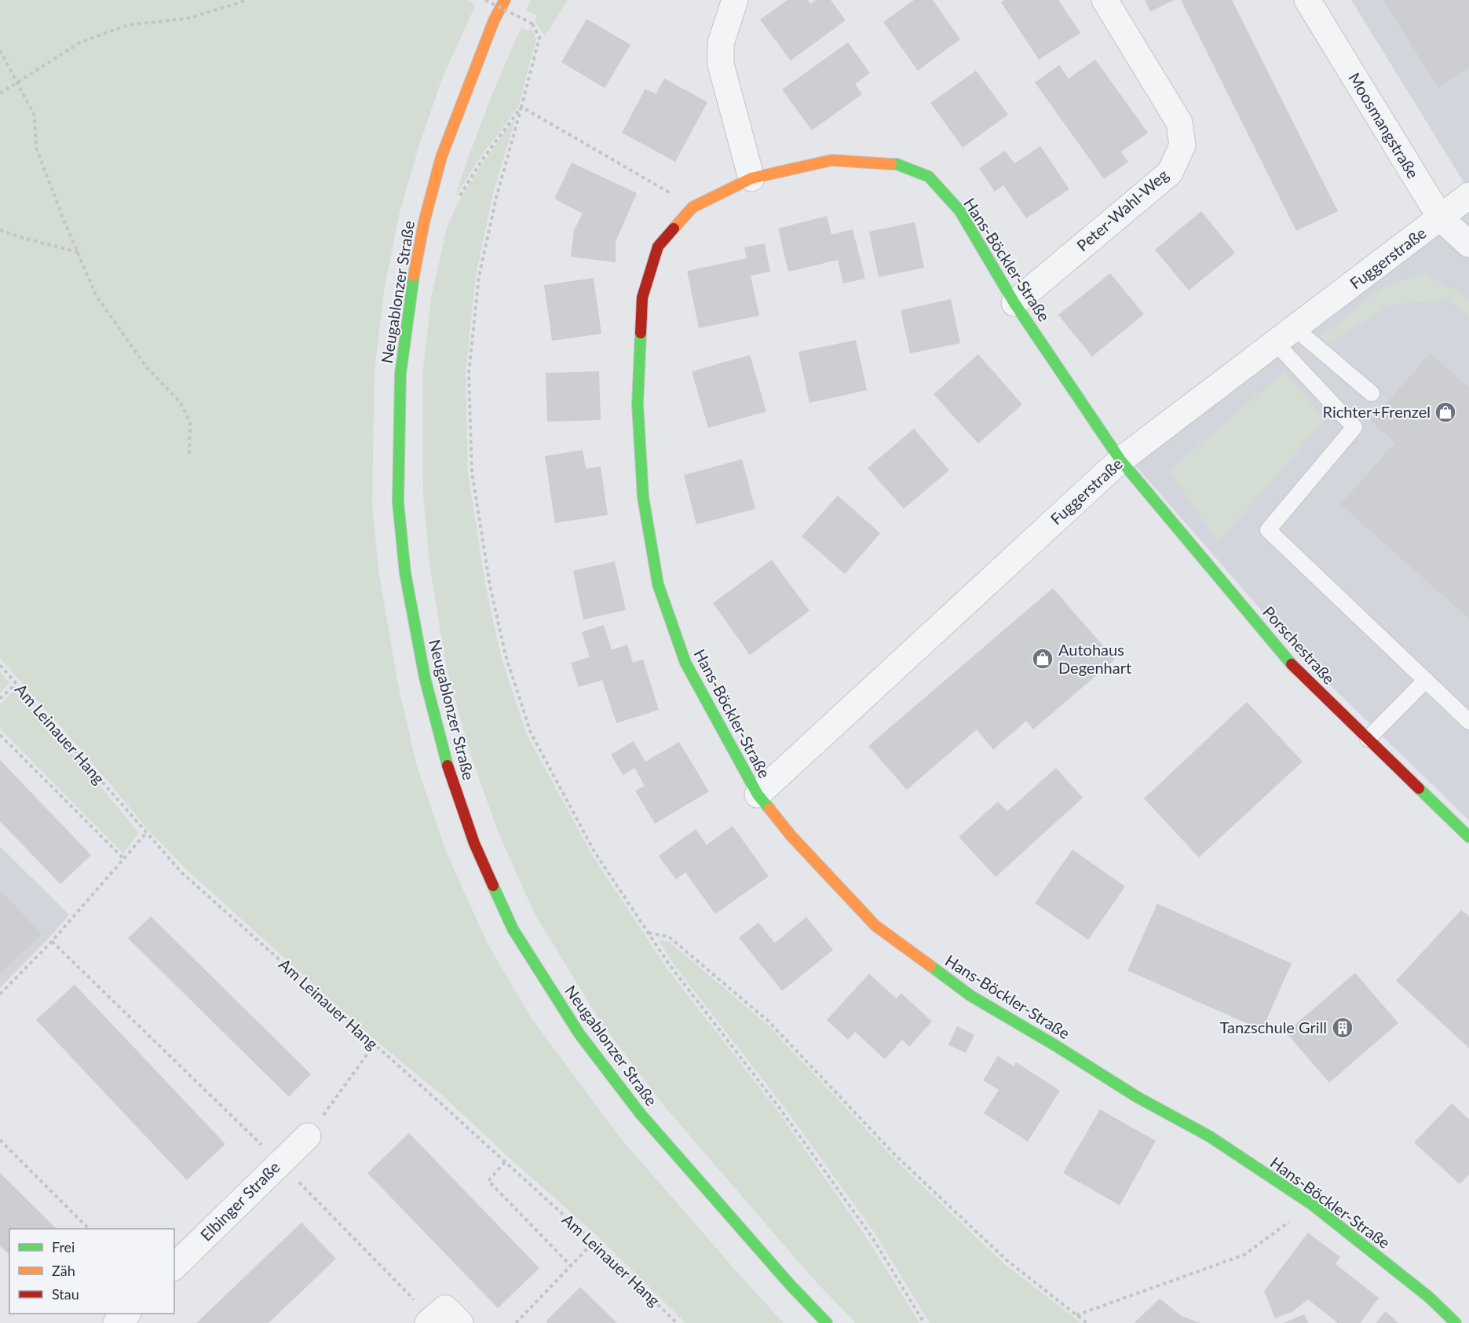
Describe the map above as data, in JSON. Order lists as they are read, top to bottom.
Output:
{
  "streets": {
    "street": [
      "Moosmangstraße",
      "Peter-Wahl-Weg",
      "Fuggerstraße",
      "Hans-Böckler-Straße",
      "Neugablonzer Straße",
      "Porschestraße",
      "Elbinger Straße"
    ],
    "path": ["Am Leinauer Hang"]
  },
  "crossings": [
    ["Moosmangstraße", "Fuggerstraße"],
    ["Peter-Wahl-Weg", "Hans-Böckler-Straße"],
    ["Fuggerstraße", "Hans-Böckler-Straße"],
    ["Fuggerstraße", "Porschestraße"],
    ["Hans-Böckler-Straße", "Porschestraße"]
  ],
  "places": {
    "shop": ["Richter+Frenzel", "Autohaus Degenhart"],
    "building": ["Tanzschule Grill"]
  },
  "legend": ["Frei", "Zäh", "Stau"]
}
